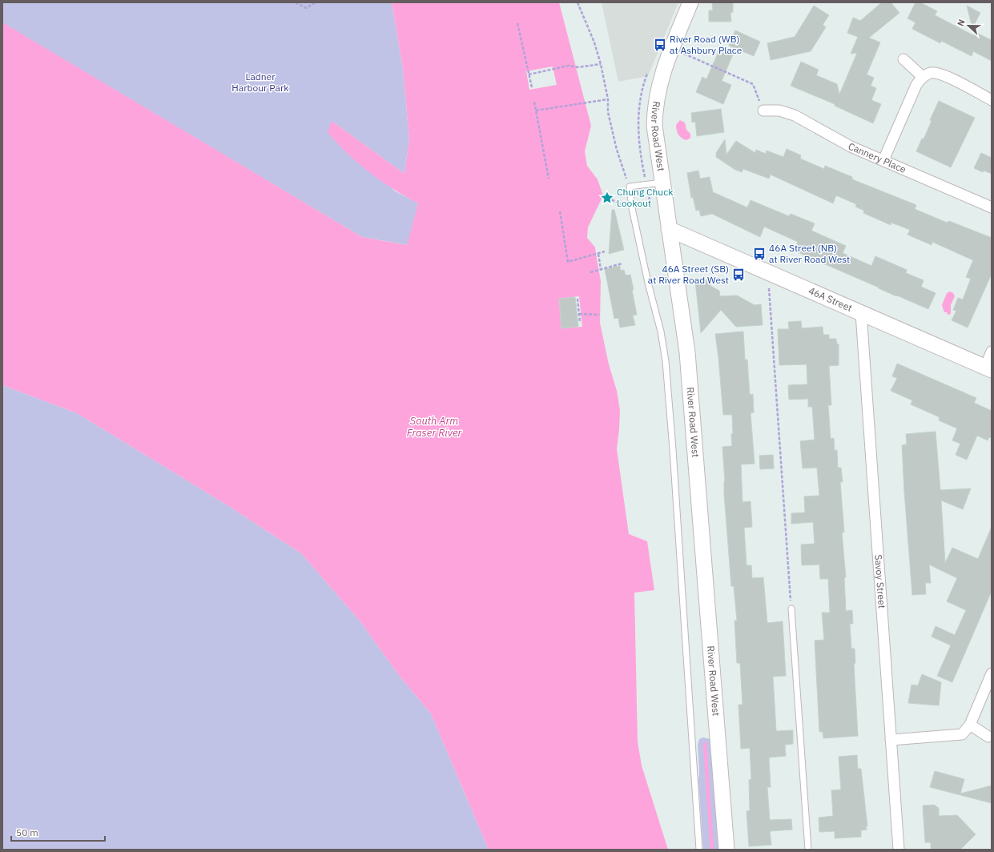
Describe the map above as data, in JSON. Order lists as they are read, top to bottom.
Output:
{
  "streets": {
    "main road": ["River Road West", "46A Street"],
    "street": ["Cannery Place", "Savoy Street"]
  },
  "crossings": [
    ["River Road West", "46A Street"],
    ["46A Street", "Savoy Street"]
  ],
  "water": ["South Arm Fraser River"],
  "parks": ["Ladner Harbour Park"],
  "places": {
    "bus stop": ["River Road (WB) at Ashbury Place", "46A Street (NB) at River Road West", "46A Street (SB) at River Road West"],
    "place": ["Chung Chuck Lookout"]
  },
  "scale_bar": "50 m",
  "north": "left"
}
